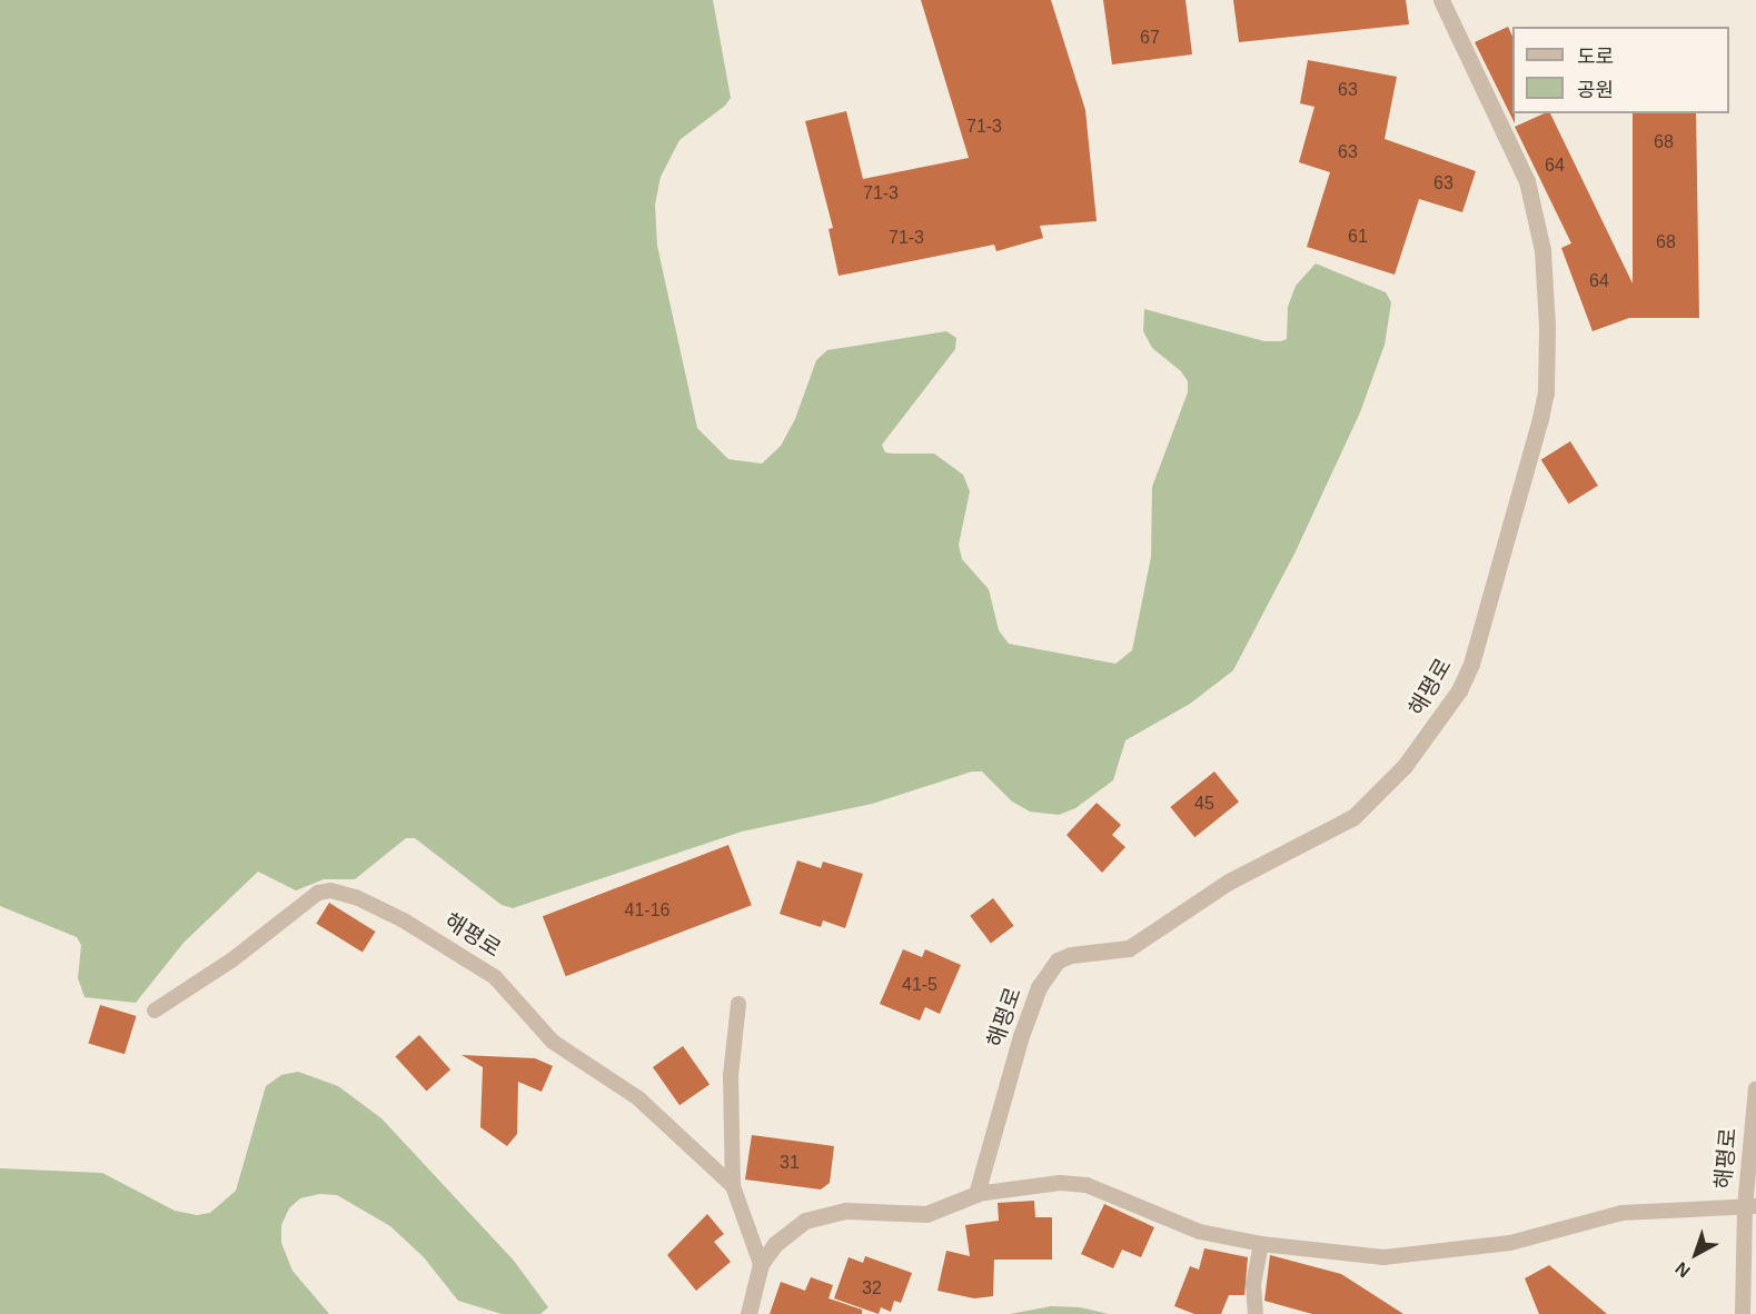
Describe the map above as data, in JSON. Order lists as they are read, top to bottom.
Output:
{
  "streets": {
    "street": ["해평로"]
  },
  "house_numbers": [
    "67",
    "63",
    "71-3",
    "68",
    "63",
    "64",
    "63",
    "71-3",
    "61",
    "71-3",
    "68",
    "64",
    "45",
    "41-16",
    "41-5",
    "31",
    "32"
  ],
  "legend": ["도로", "공원"],
  "north": "bottom left"
}
